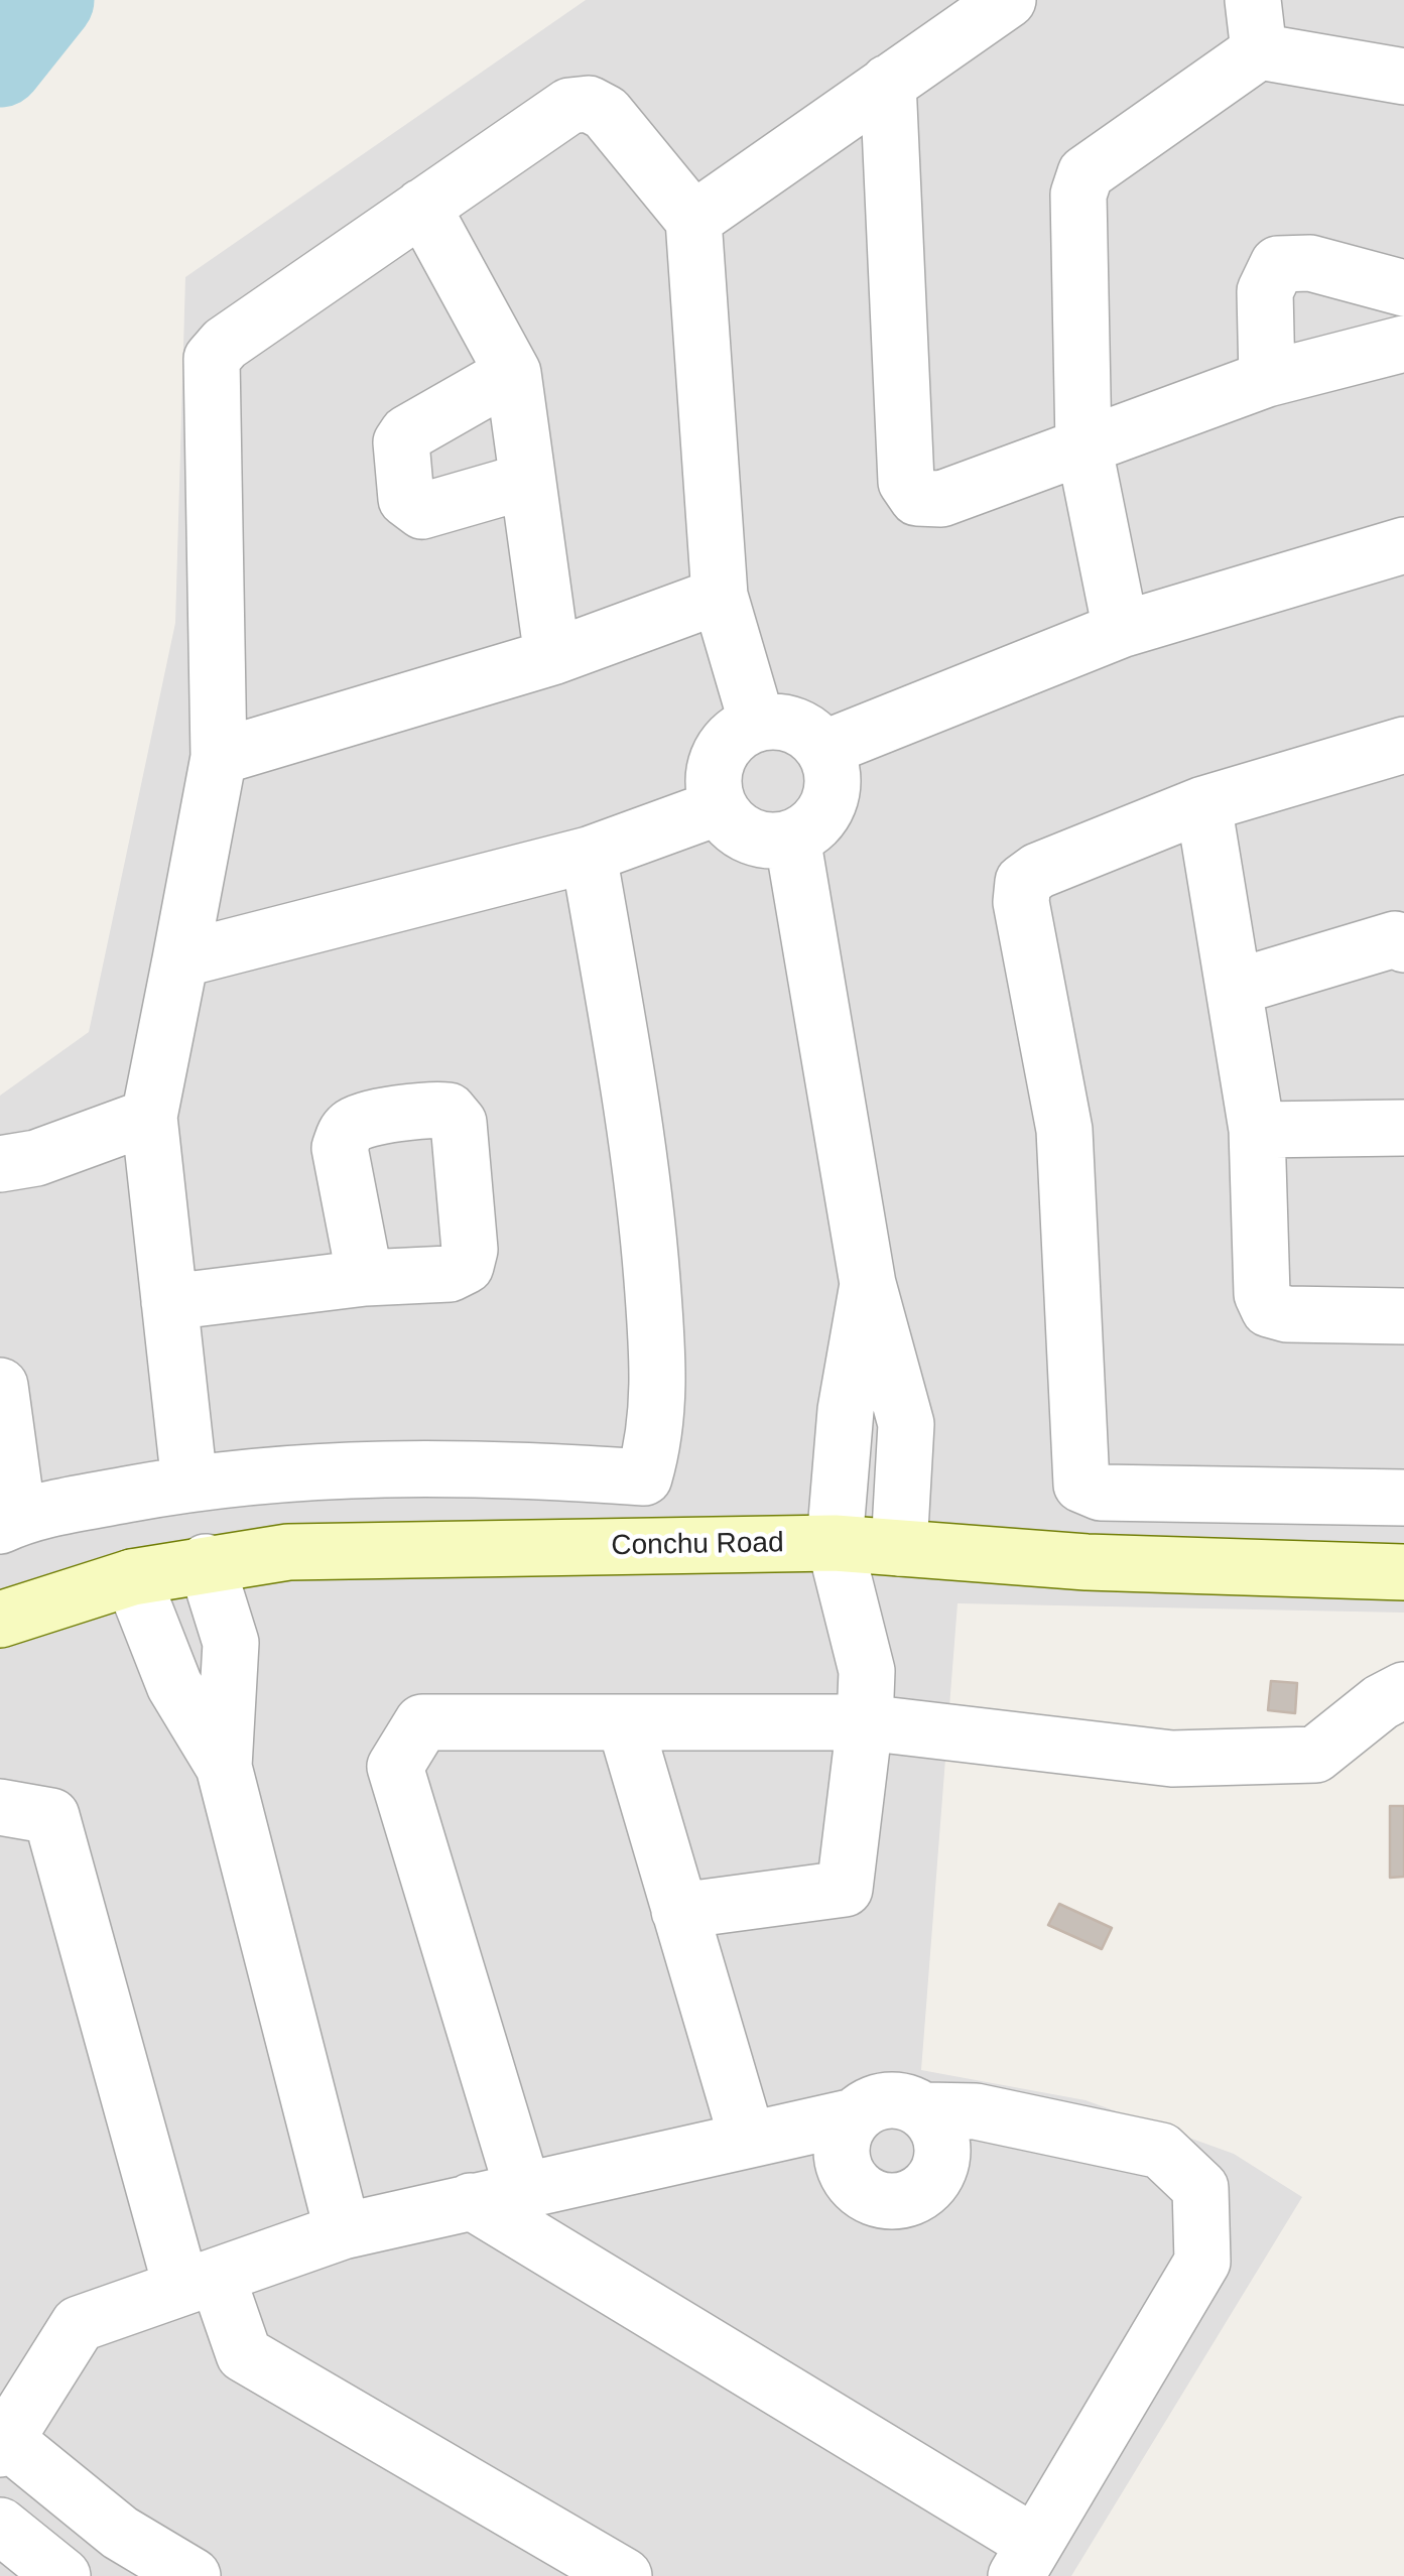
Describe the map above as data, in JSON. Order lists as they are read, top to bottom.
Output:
{
  "streets": {
    "main road": ["Conchu Road"]
  }
}
